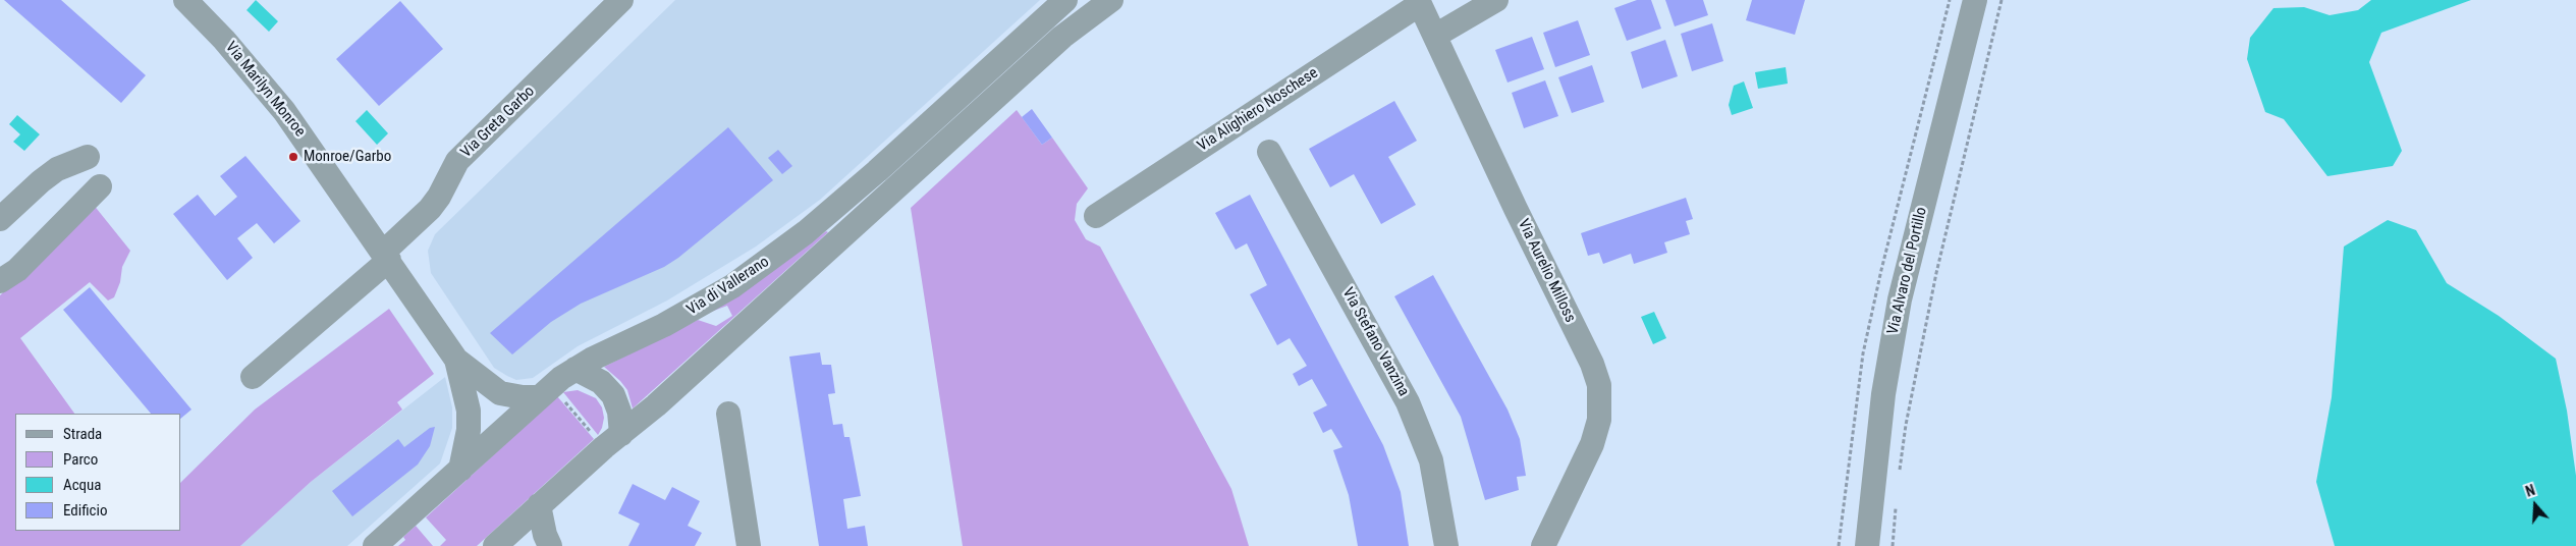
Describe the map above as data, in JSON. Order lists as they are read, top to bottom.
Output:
{
  "streets": {
    "street": [
      "Via Marilyn Monroe",
      "Via Alighiero Noschese",
      "Via Greta Garbo",
      "Via Aurelio Milloss",
      "Via Alvaro del Portillo",
      "Via di Vallerano",
      "Via Stefano Vanzina"
    ]
  },
  "crossings": [
    ["Via Marilyn Monroe", "Via Greta Garbo"],
    ["Via Marilyn Monroe", "Via di Vallerano"],
    ["Via Alighiero Noschese", "Via Aurelio Milloss"]
  ],
  "places": ["Monroe/Garbo"],
  "legend": [
    "Strada",
    "Parco",
    "Acqua",
    "Edificio"
  ],
  "north": "top"
}
